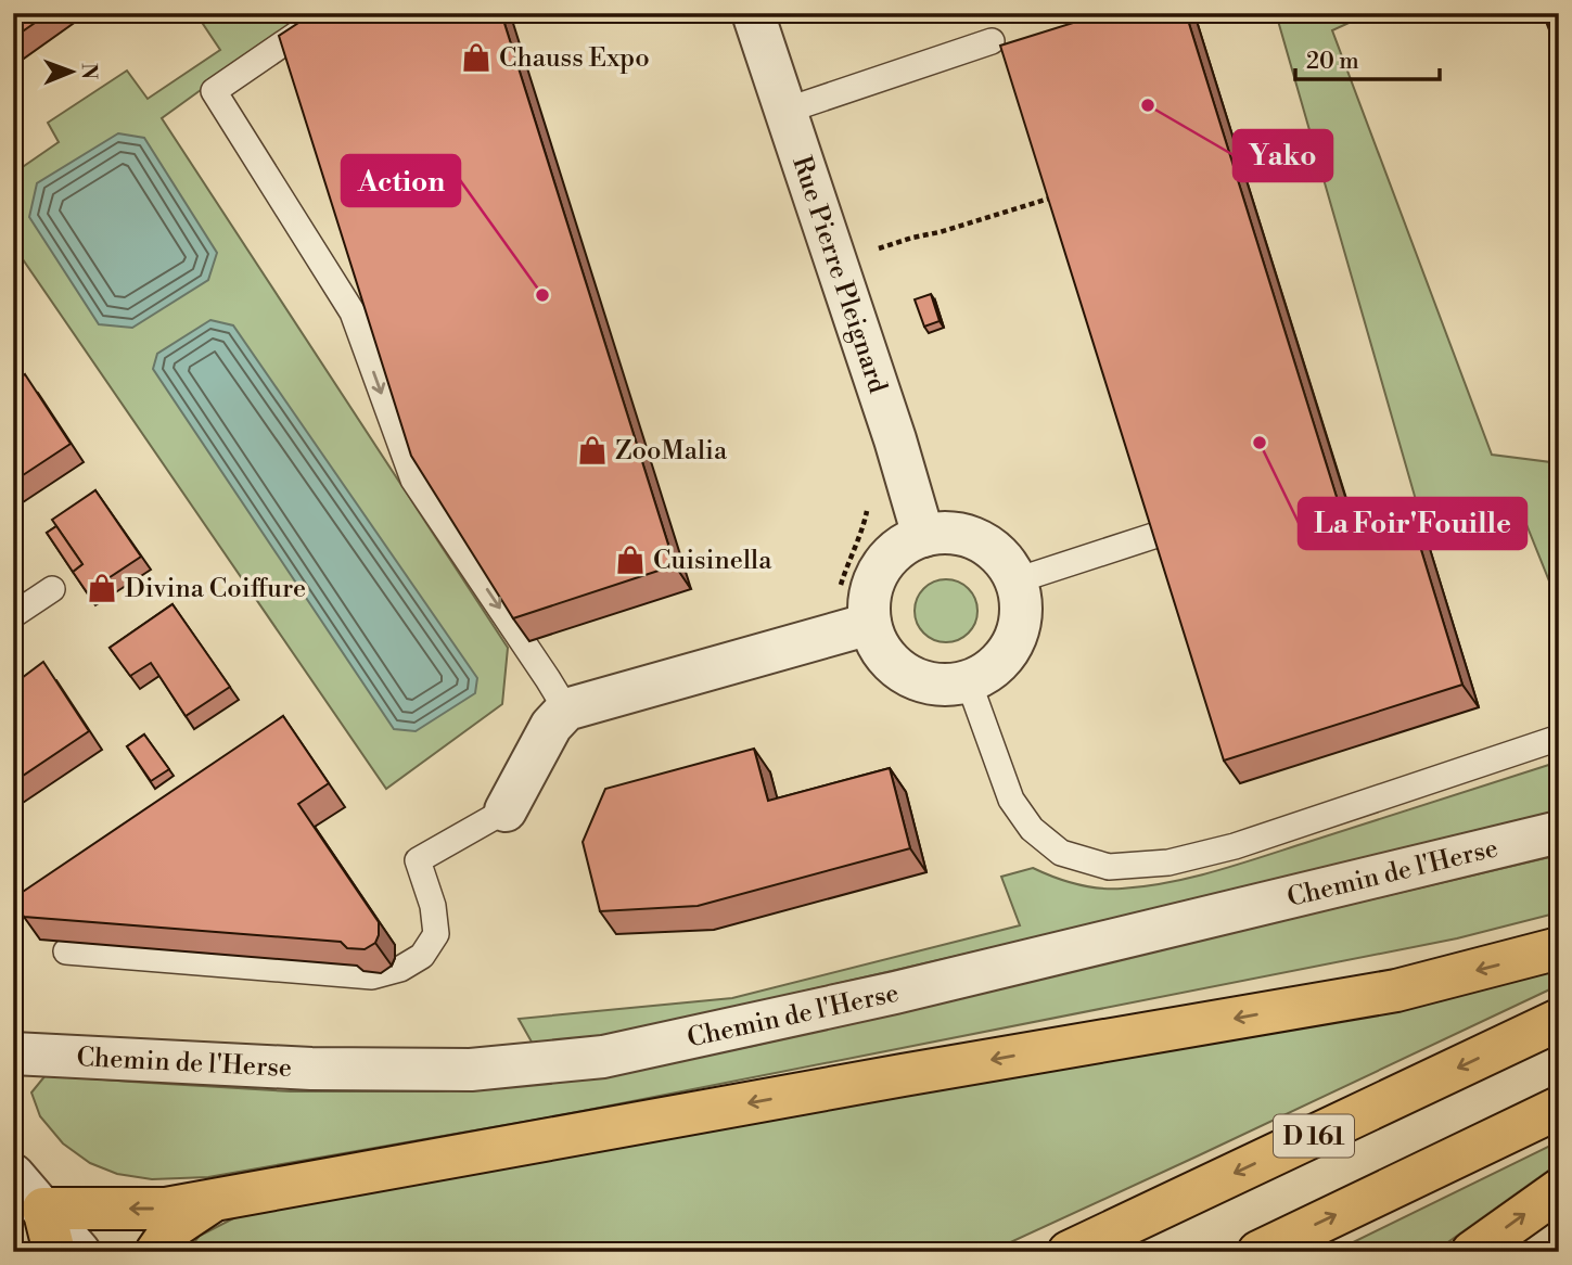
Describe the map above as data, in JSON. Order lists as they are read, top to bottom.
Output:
{
  "streets": {
    "main road": ["D 161"],
    "street": ["Rue Pierre Pleignard", "Chemin de l'Herse"]
  },
  "places": {
    "shop": [
      "Chauss Expo",
      "ZooMalia",
      "Cuisinella",
      "Divina Coiffure"
    ],
    "other": ["Yako", "Action", "La Foir'Fouille"]
  },
  "scale_bar": "20 m",
  "north": "right"
}
